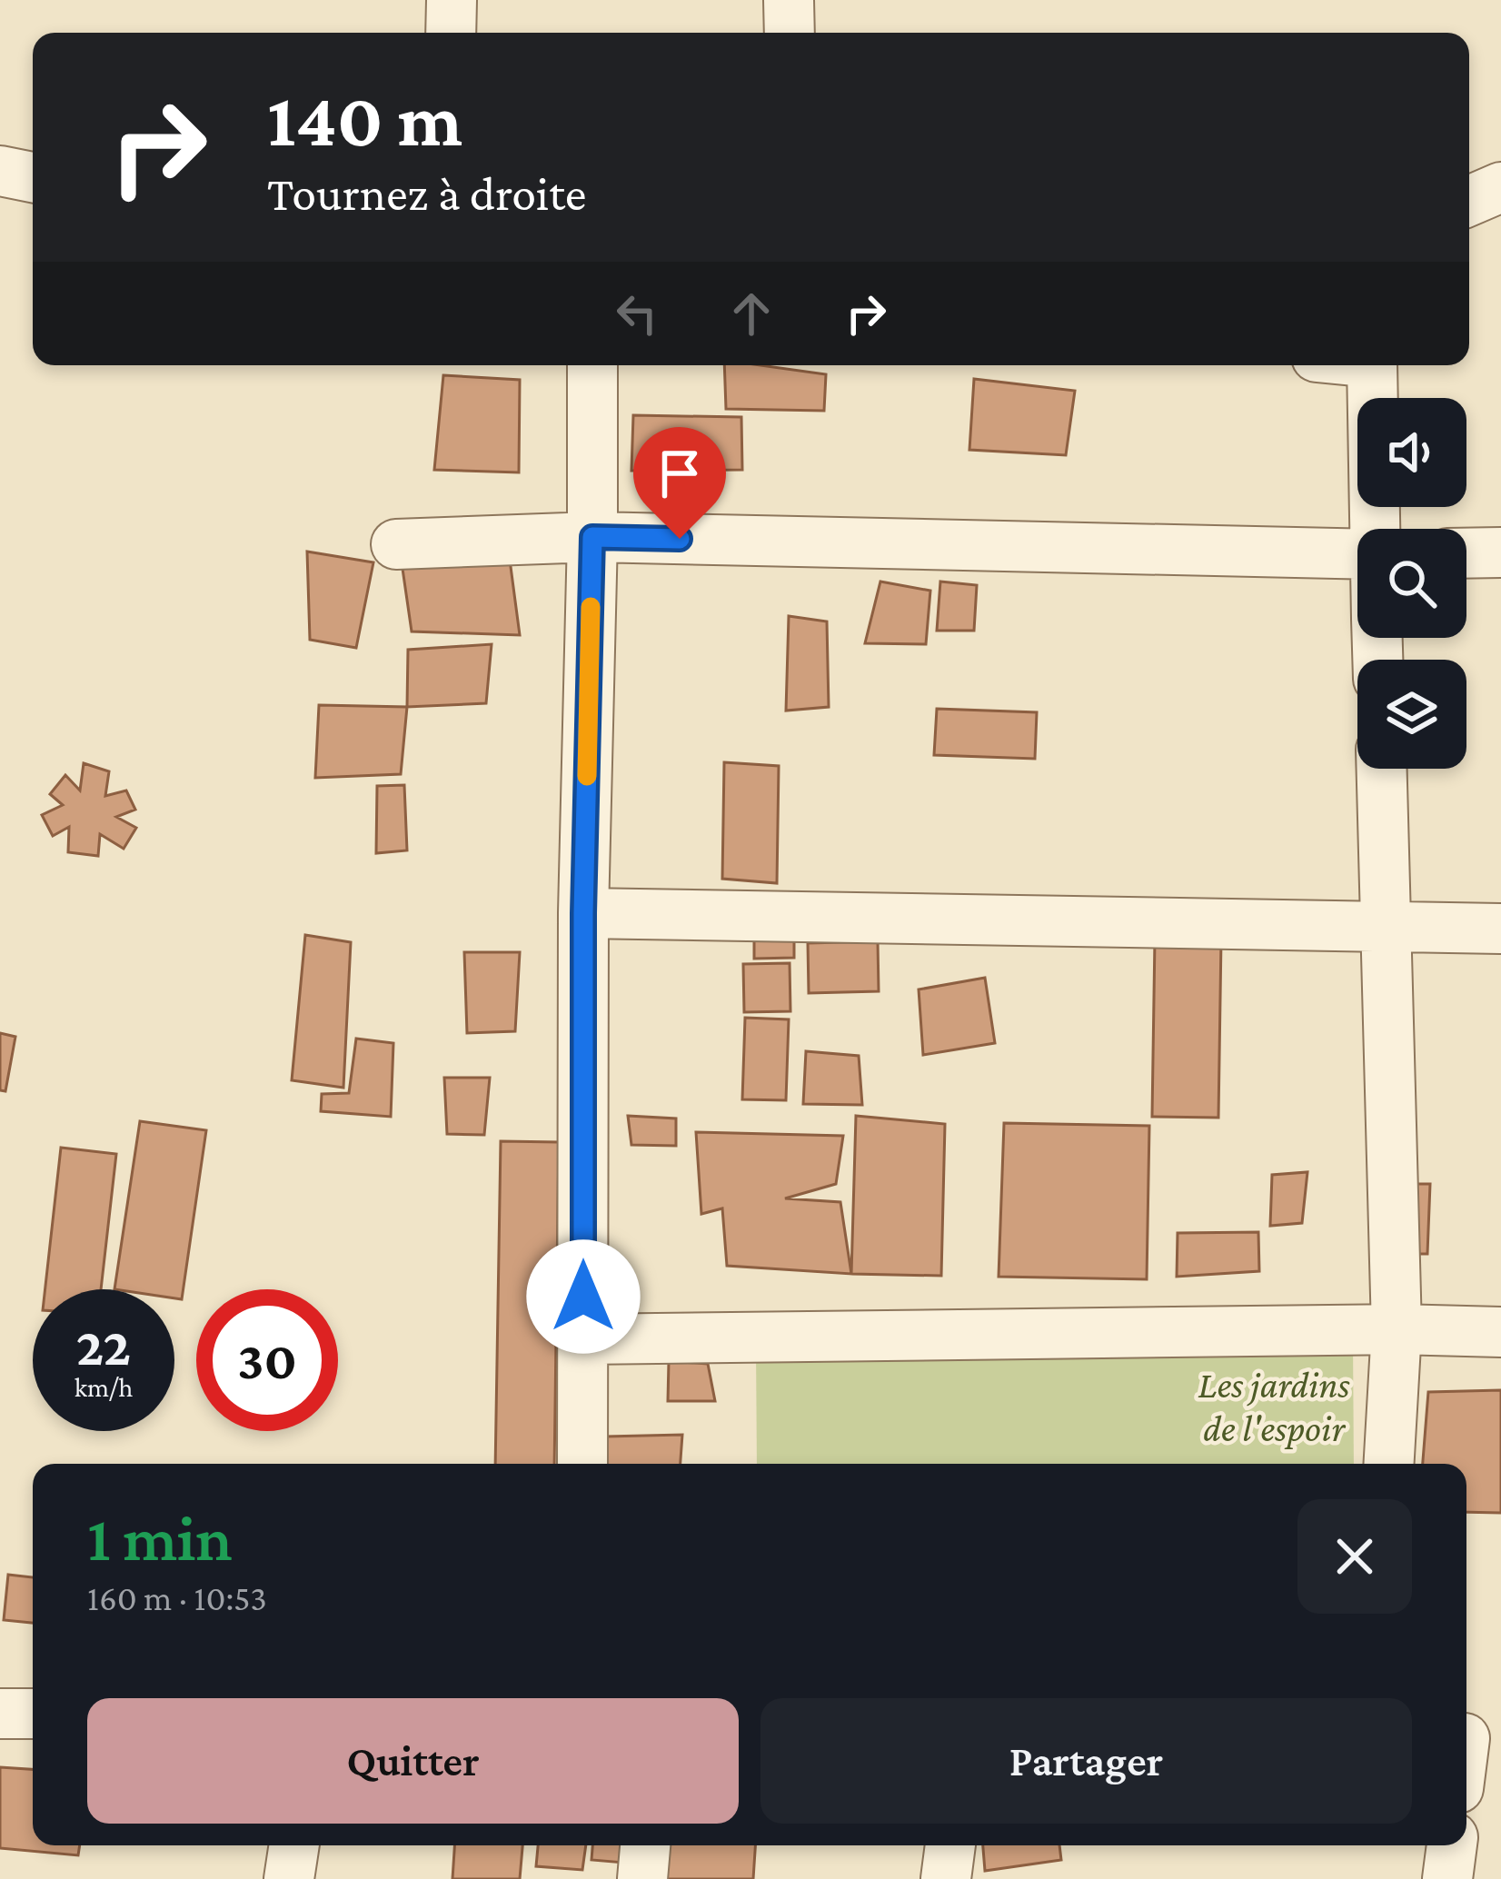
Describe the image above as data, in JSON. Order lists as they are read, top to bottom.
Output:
{
  "parks": ["Les jardins de l'espoir"],
  "page": {
    "turn": ["140 m", "Tournez à droite"],
    "speed": "22 km/h",
    "limit": "30",
    "heading": ["1 min", "160 m · 10:53"],
    "buttons": ["Quitter", "Partager"]
  }
}
